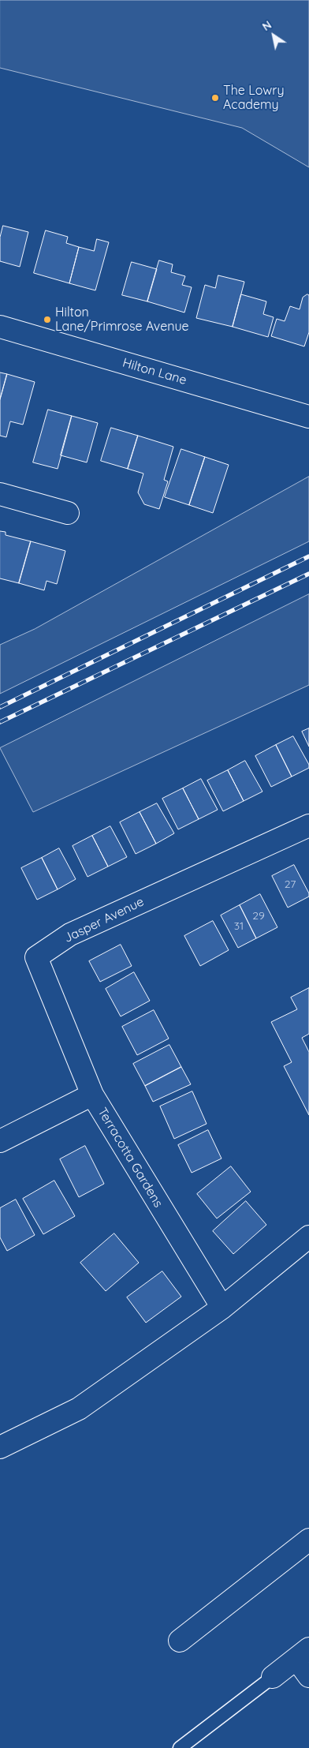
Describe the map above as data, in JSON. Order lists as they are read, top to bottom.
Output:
{
  "streets": {
    "street": ["Hilton Lane", "Jasper Avenue", "Terracotta Gardens"]
  },
  "crossings": [
    ["Jasper Avenue", "Terracotta Gardens"]
  ],
  "places": ["The Lowry Academy", "Hilton Lane/Primrose Avenue"],
  "house_numbers": ["27", "29", "31"],
  "north": "top left"
}
